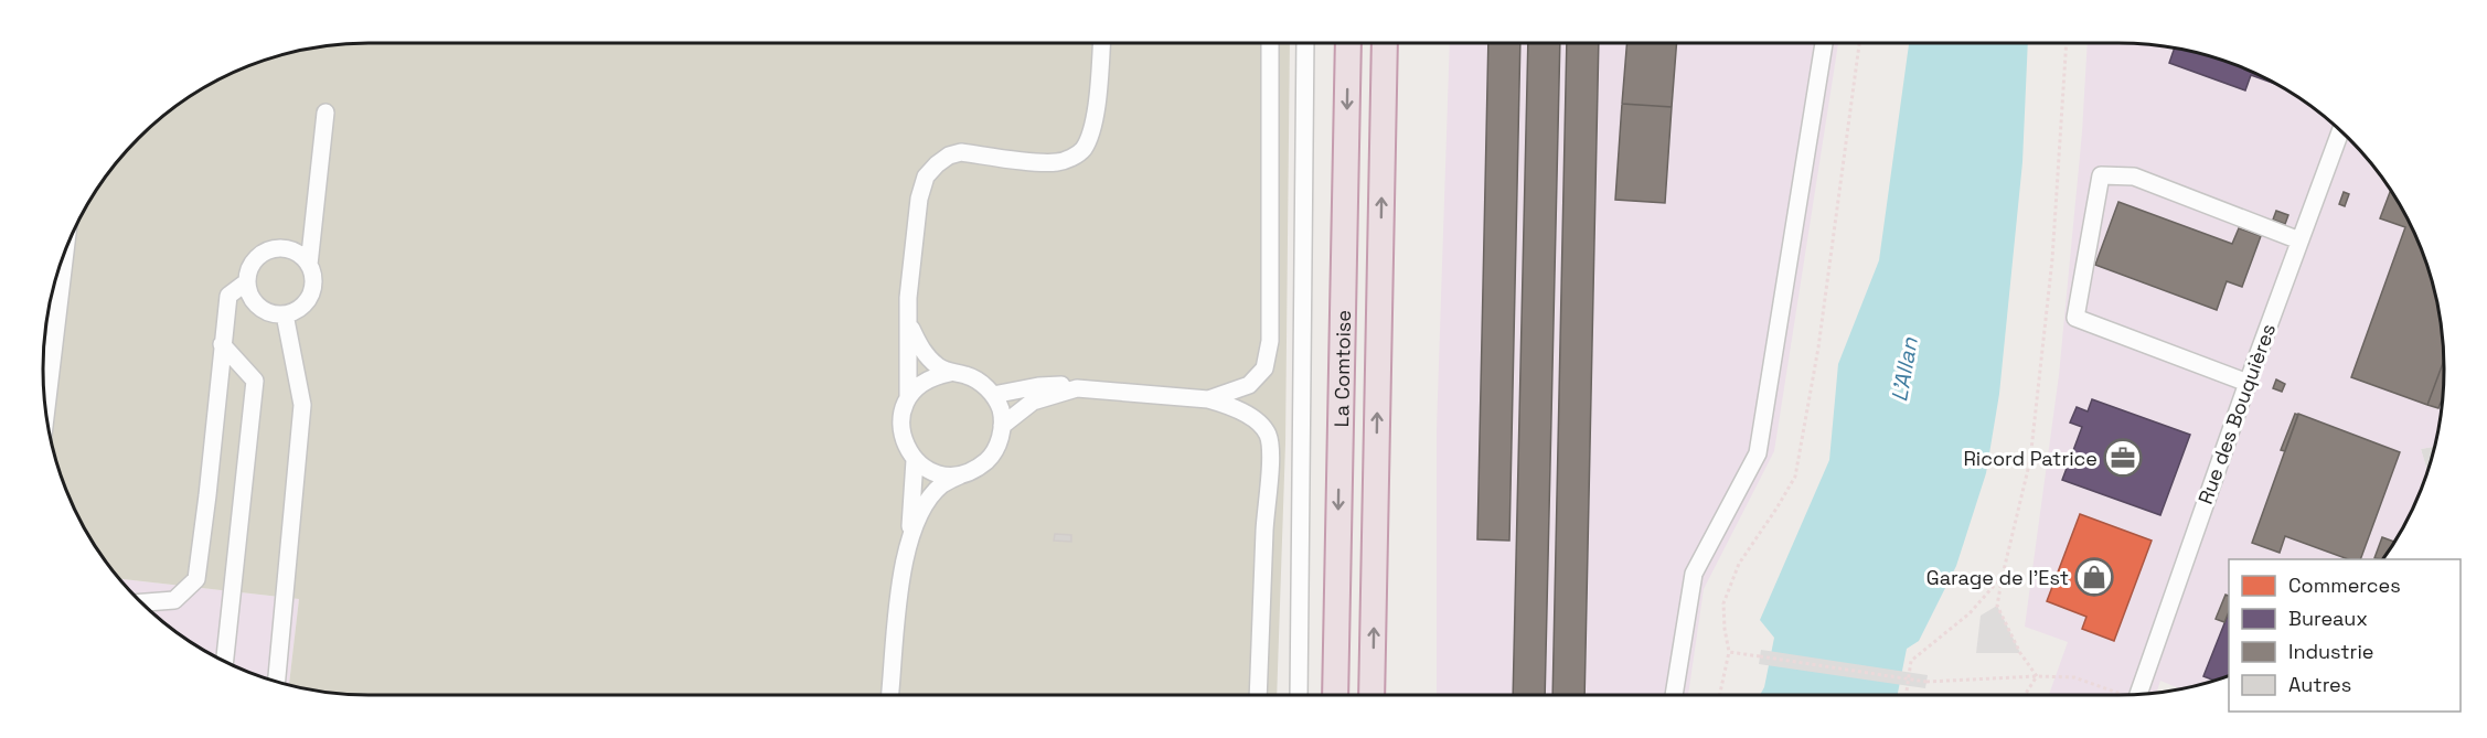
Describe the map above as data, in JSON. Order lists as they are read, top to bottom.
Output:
{
  "streets": {
    "highway": ["La Comtoise"],
    "street": ["Rue des Bouquières"]
  },
  "water": ["L'Allan"],
  "places": {
    "office": ["Ricord Patrice"],
    "shop": ["Garage de l'Est"]
  },
  "legend": [
    "Commerces",
    "Bureaux",
    "Industrie",
    "Autres"
  ]
}
